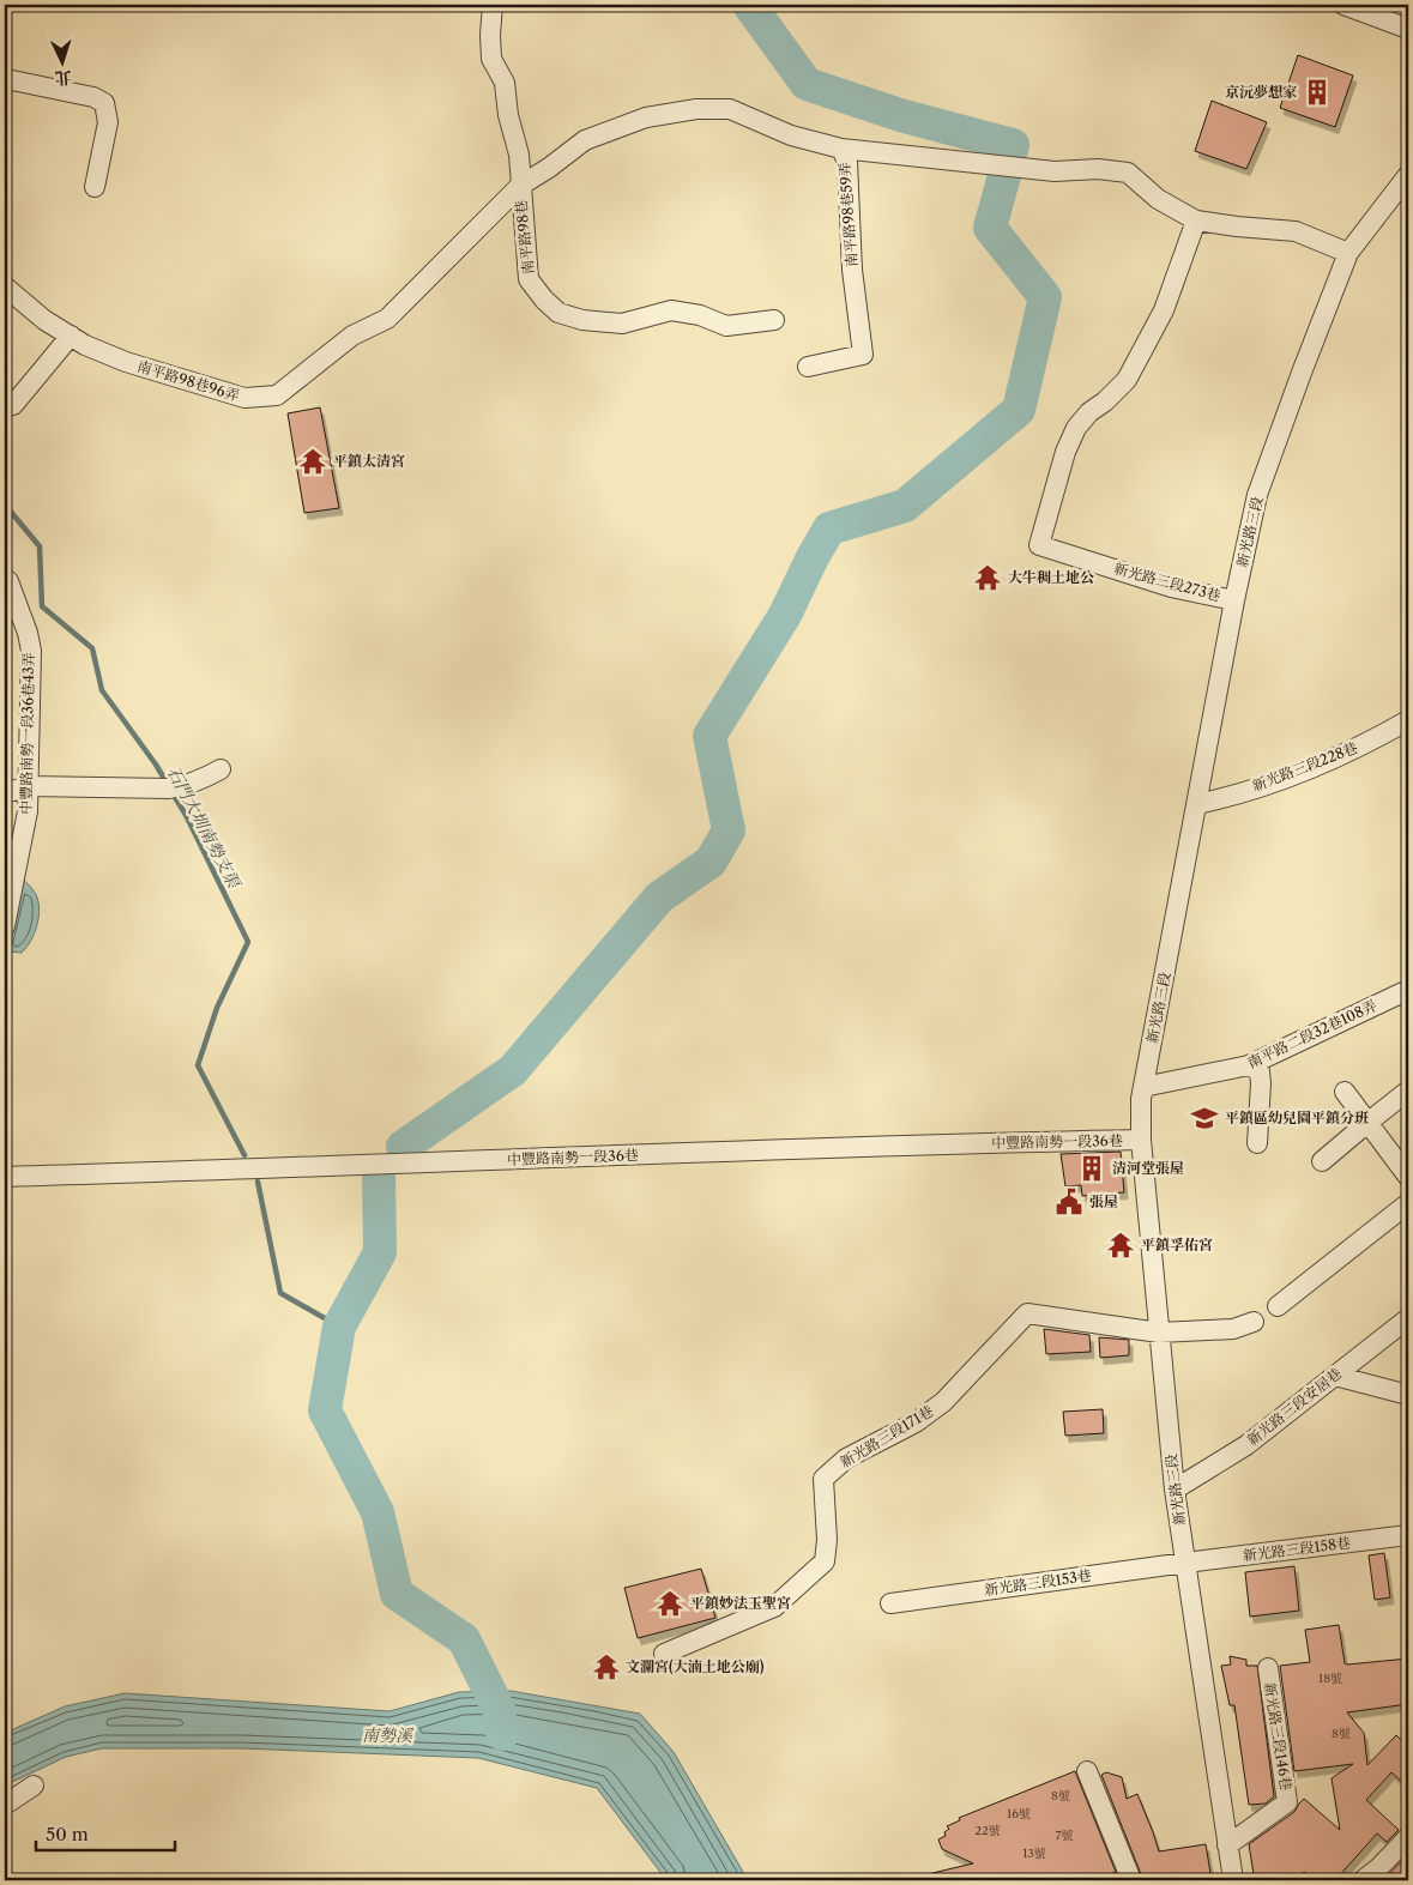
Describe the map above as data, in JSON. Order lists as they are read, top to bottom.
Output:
{
  "streets": {
    "street": [
      "南平路98巷59弄",
      "南平路98巷",
      "南平路98巷96弄",
      "新光路三段",
      "新光路三段273巷",
      "中豐路南勢一段36巷43弄",
      "新光路三段228巷",
      "南平路二段32巷108弄",
      "中豐路南勢一段36巷",
      "新光路三段安居巷",
      "新光路三段171巷",
      "新光路三段158巷",
      "新光路三段153巷",
      "新光路三段146巷"
    ]
  },
  "crossings": [
    ["南平路98巷59弄", "南平路98巷"],
    ["南平路98巷59弄", "南平路98巷96弄"],
    ["南平路98巷", "南平路98巷96弄"],
    ["新光路三段", "新光路三段273巷"],
    ["新光路三段", "新光路三段228巷"],
    ["新光路三段", "南平路二段32巷108弄"],
    ["新光路三段", "中豐路南勢一段36巷"],
    ["新光路三段", "新光路三段安居巷"],
    ["新光路三段", "新光路三段171巷"],
    ["新光路三段", "新光路三段158巷"],
    ["新光路三段", "新光路三段153巷"],
    ["新光路三段", "新光路三段146巷"],
    ["新光路三段158巷", "新光路三段153巷"]
  ],
  "water": ["石門大圳南勢支渠", "南勢溪"],
  "places": {
    "building": ["京沅夢想家", "清河堂張屋"],
    "temple": [
      "平鎮太清宮",
      "大牛稠土地公",
      "平鎮孚佑宮",
      "平鎮妙法玉聖宮",
      "文瀾宮(大湳土地公廟)"
    ],
    "school or university": ["平鎮區幼兒園平鎮分班"],
    "public building": ["張屋"]
  },
  "house_numbers": [
    "18號",
    "8號",
    "8號",
    "16號",
    "22號",
    "7號",
    "13號"
  ],
  "scale_bar": "50 m",
  "north": "bottom"
}
